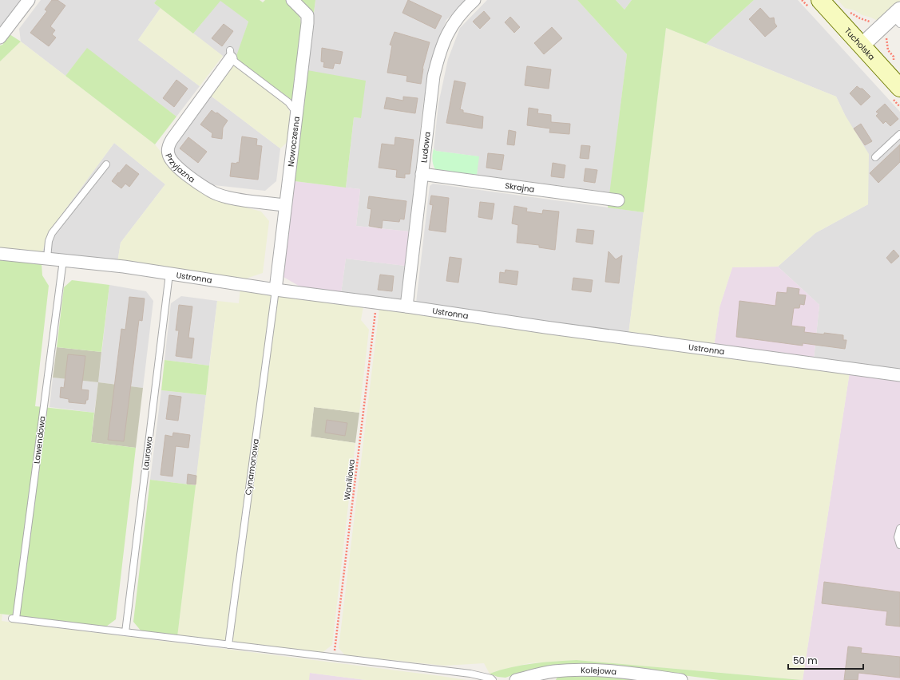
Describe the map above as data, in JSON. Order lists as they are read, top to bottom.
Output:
{
  "streets": {
    "main road": ["Tucholska"],
    "street": [
      "Nowoczesna",
      "Ludowa",
      "Przyjazna",
      "Skrajna",
      "Ustronna",
      "Kolejowa"
    ],
    "lane": ["Lawendowa", "Laurowa", "Cynamonowa"],
    "path": ["Waniliowa"]
  },
  "crossings": [
    ["Nowoczesna", "Przyjazna"],
    ["Nowoczesna", "Ustronna"],
    ["Nowoczesna", "Cynamonowa"],
    ["Ludowa", "Skrajna"],
    ["Ludowa", "Ustronna"],
    ["Ustronna", "Lawendowa"],
    ["Ustronna", "Laurowa"],
    ["Ustronna", "Cynamonowa"],
    ["Ustronna", "Waniliowa"],
    ["Lawendowa", "Laurowa"]
  ],
  "scale_bar": "50 m"
}
